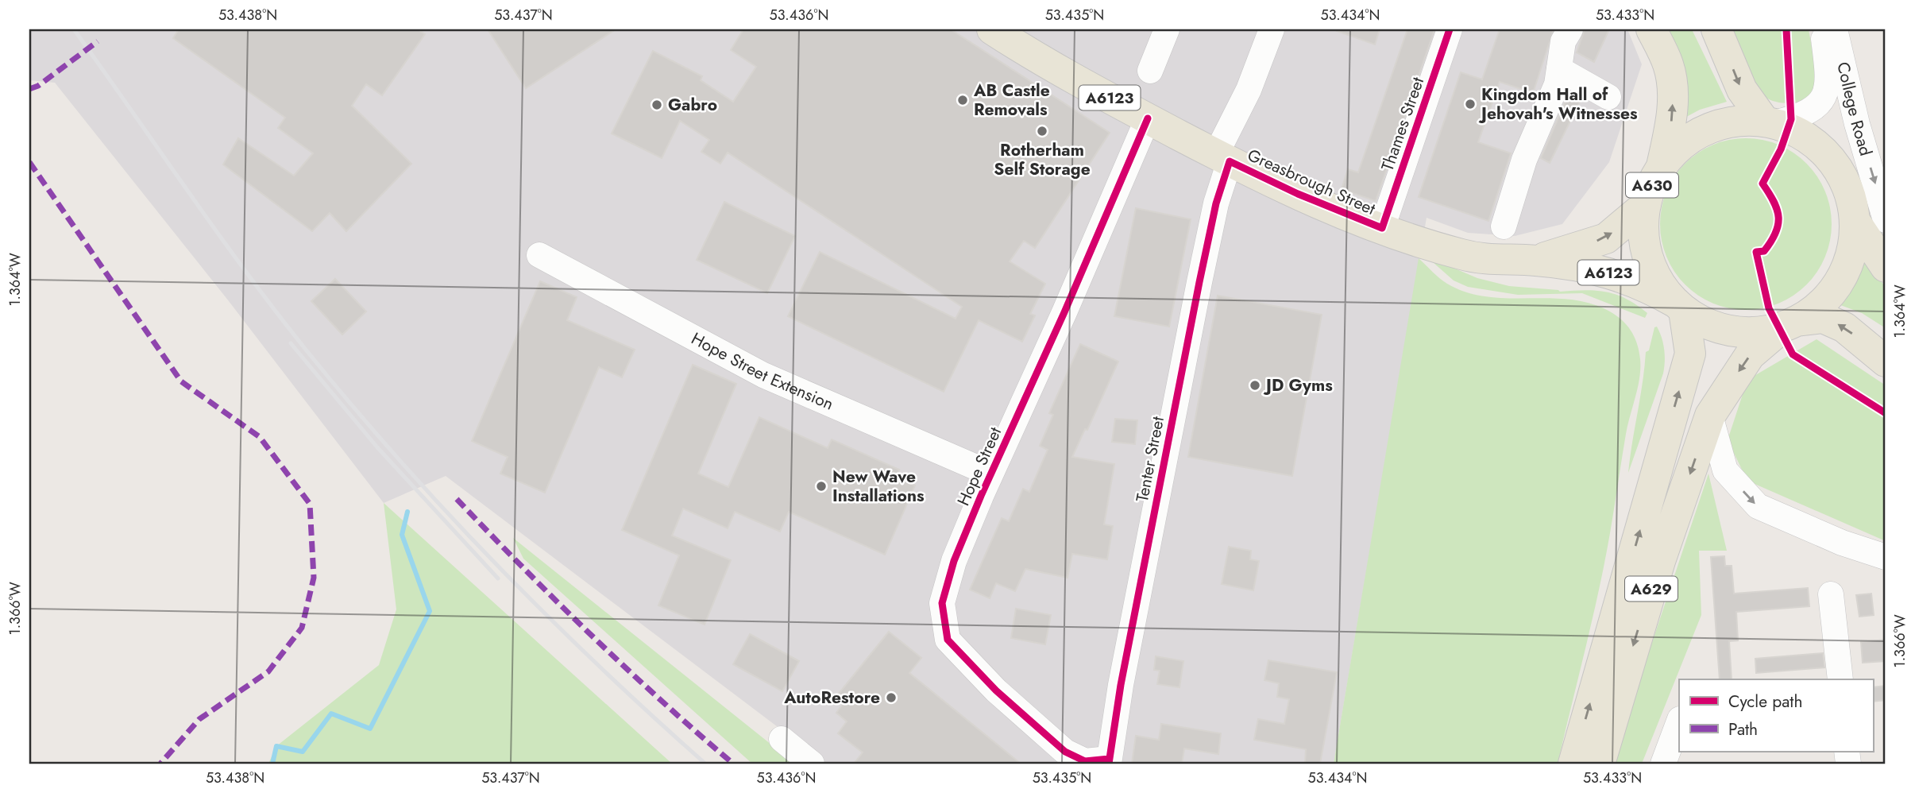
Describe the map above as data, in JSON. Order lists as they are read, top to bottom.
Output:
{
  "streets": {
    "main road": [
      "A6123",
      "Greasbrough Street",
      "A630",
      "A629"
    ],
    "street": [
      "College Road",
      "Thames Street",
      "Hope Street Extension",
      "Tenter Street",
      "Hope Street"
    ]
  },
  "crossings": [
    ["College Road", "A630"],
    ["Thames Street", "Greasbrough Street"],
    ["Greasbrough Street", "A630"],
    ["Greasbrough Street", "Tenter Street"],
    ["Greasbrough Street", "Hope Street"],
    ["Greasbrough Street", "A629"],
    ["A630", "A629"],
    ["Hope Street Extension", "Hope Street"],
    ["Tenter Street", "Hope Street"]
  ],
  "one_way": ["College Road"],
  "places": [
    "AB Castle Removals",
    "Kingdom Hall of Jehovah's Witnesses",
    "Gabro",
    "Rotherham Self Storage",
    "JD Gyms",
    "New Wave Installations",
    "AutoRestore"
  ],
  "legend": ["Cycle path", "Path"],
  "coordinates": [
    "53.438°N",
    "53.437°N",
    "53.436°N",
    "53.435°N",
    "53.434°N",
    "53.433°N",
    "1.364°W",
    "1.366°W"
  ]
}
